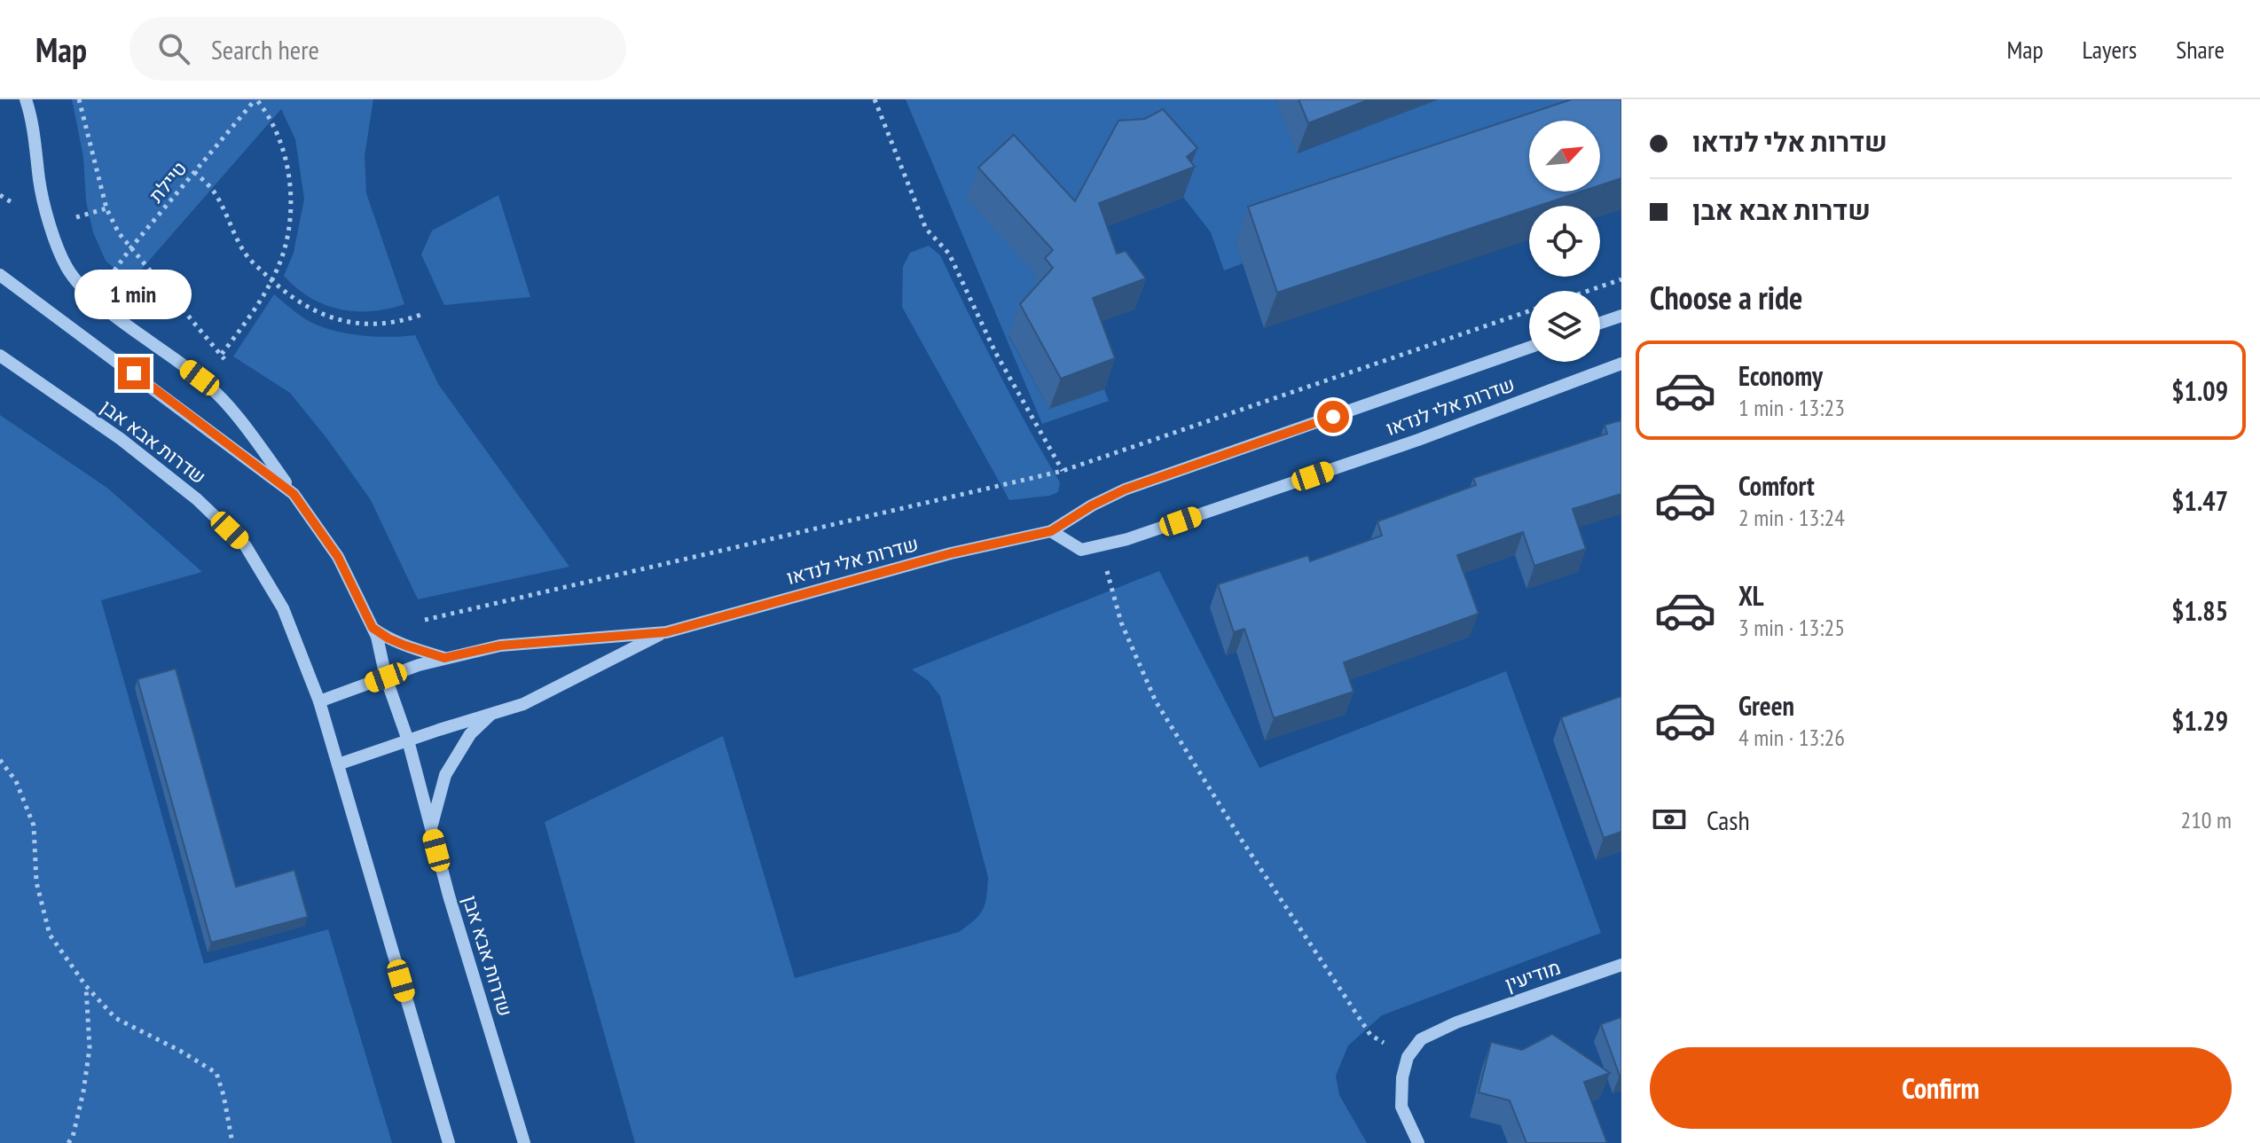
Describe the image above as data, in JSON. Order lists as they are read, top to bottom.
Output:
{
  "streets": {
    "street": ["שדרות אלי לנדאו", "שדרות אבא אבן", "מודיעין"],
    "path": ["טיילת"]
  },
  "crossings": [
    ["שדרות אלי לנדאו", "שדרות אבא אבן"]
  ],
  "north": "top right",
  "page": {
    "header": "Map",
    "search": "Search here",
    "nav": ["Map", "Layers", "Share"],
    "banner": ["שדרות אלי לנדאו", "שדרות אבא אבן"],
    "heading": "Choose a ride",
    "bubble": "1 min",
    "list": [
      {
        "name": "Economy",
        "note": "1 min · 13:23",
        "value": "$1.09"
      },
      {
        "name": "Comfort",
        "note": "2 min · 13:24",
        "value": "$1.47"
      },
      {
        "name": "XL",
        "note": "3 min · 13:25",
        "value": "$1.85"
      },
      {
        "name": "Green",
        "note": "4 min · 13:26",
        "value": "$1.29"
      }
    ],
    "pay": ["Cash", "210 m"],
    "buttons": "Confirm"
  }
}
